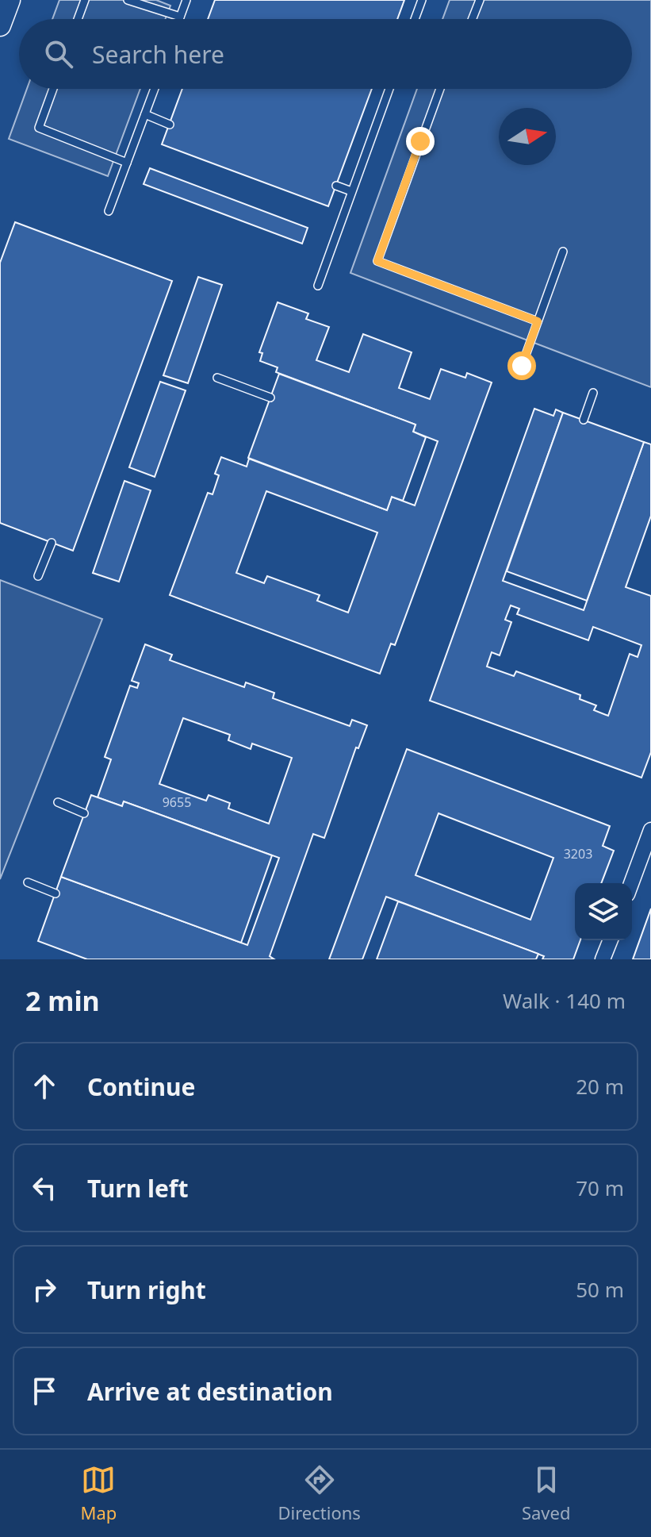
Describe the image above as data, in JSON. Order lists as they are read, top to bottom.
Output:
{
  "house_numbers": ["9655", "3203"],
  "north": "right",
  "page": {
    "search": "Search here",
    "heading": ["2 min", "Walk · 140 m"],
    "list": [
      ["Continue", "20 m"],
      ["Turn left", "70 m"],
      ["Turn right", "50 m"],
      "Arrive at destination"
    ],
    "nav": ["Map", "Directions", "Saved"]
  }
}
